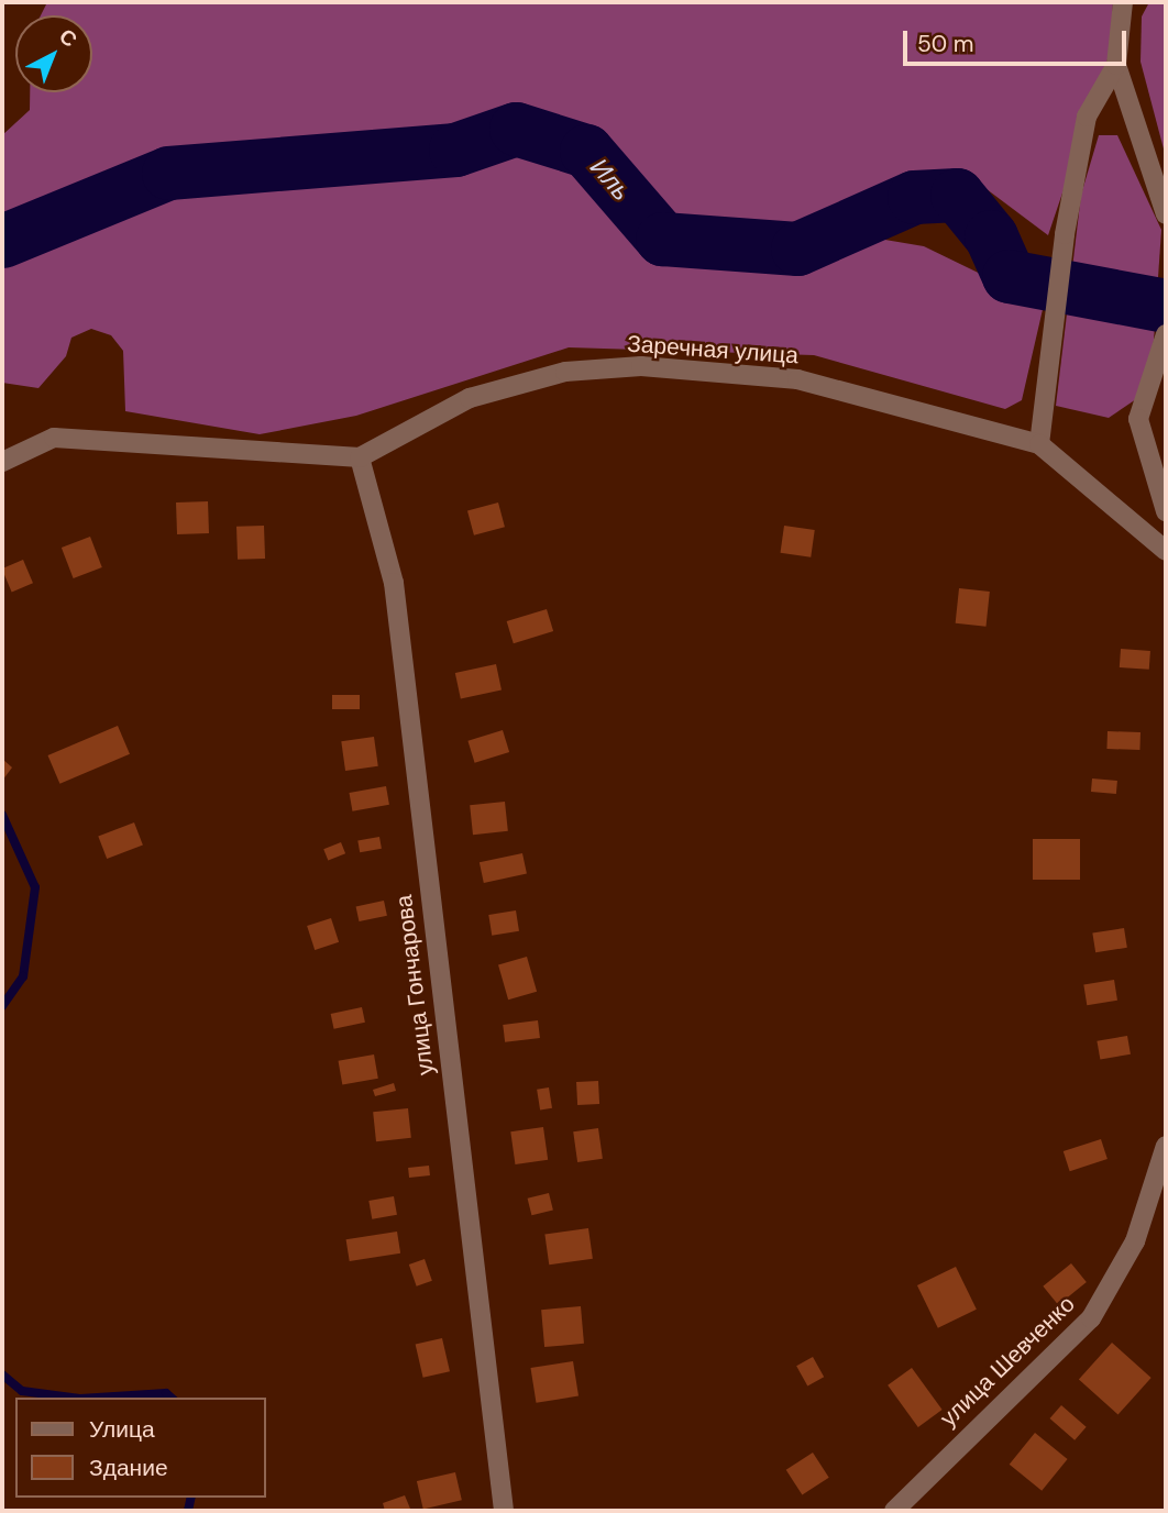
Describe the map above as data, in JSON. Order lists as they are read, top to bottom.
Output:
{
  "streets": {
    "street": ["Заречная улица", "улица Гончарова", "улица Шевченко"]
  },
  "crossings": [
    ["Заречная улица", "улица Гончарова"]
  ],
  "water": ["Иль"],
  "legend": ["Улица", "Здание"],
  "scale_bar": "50 m",
  "north": "top right"
}
